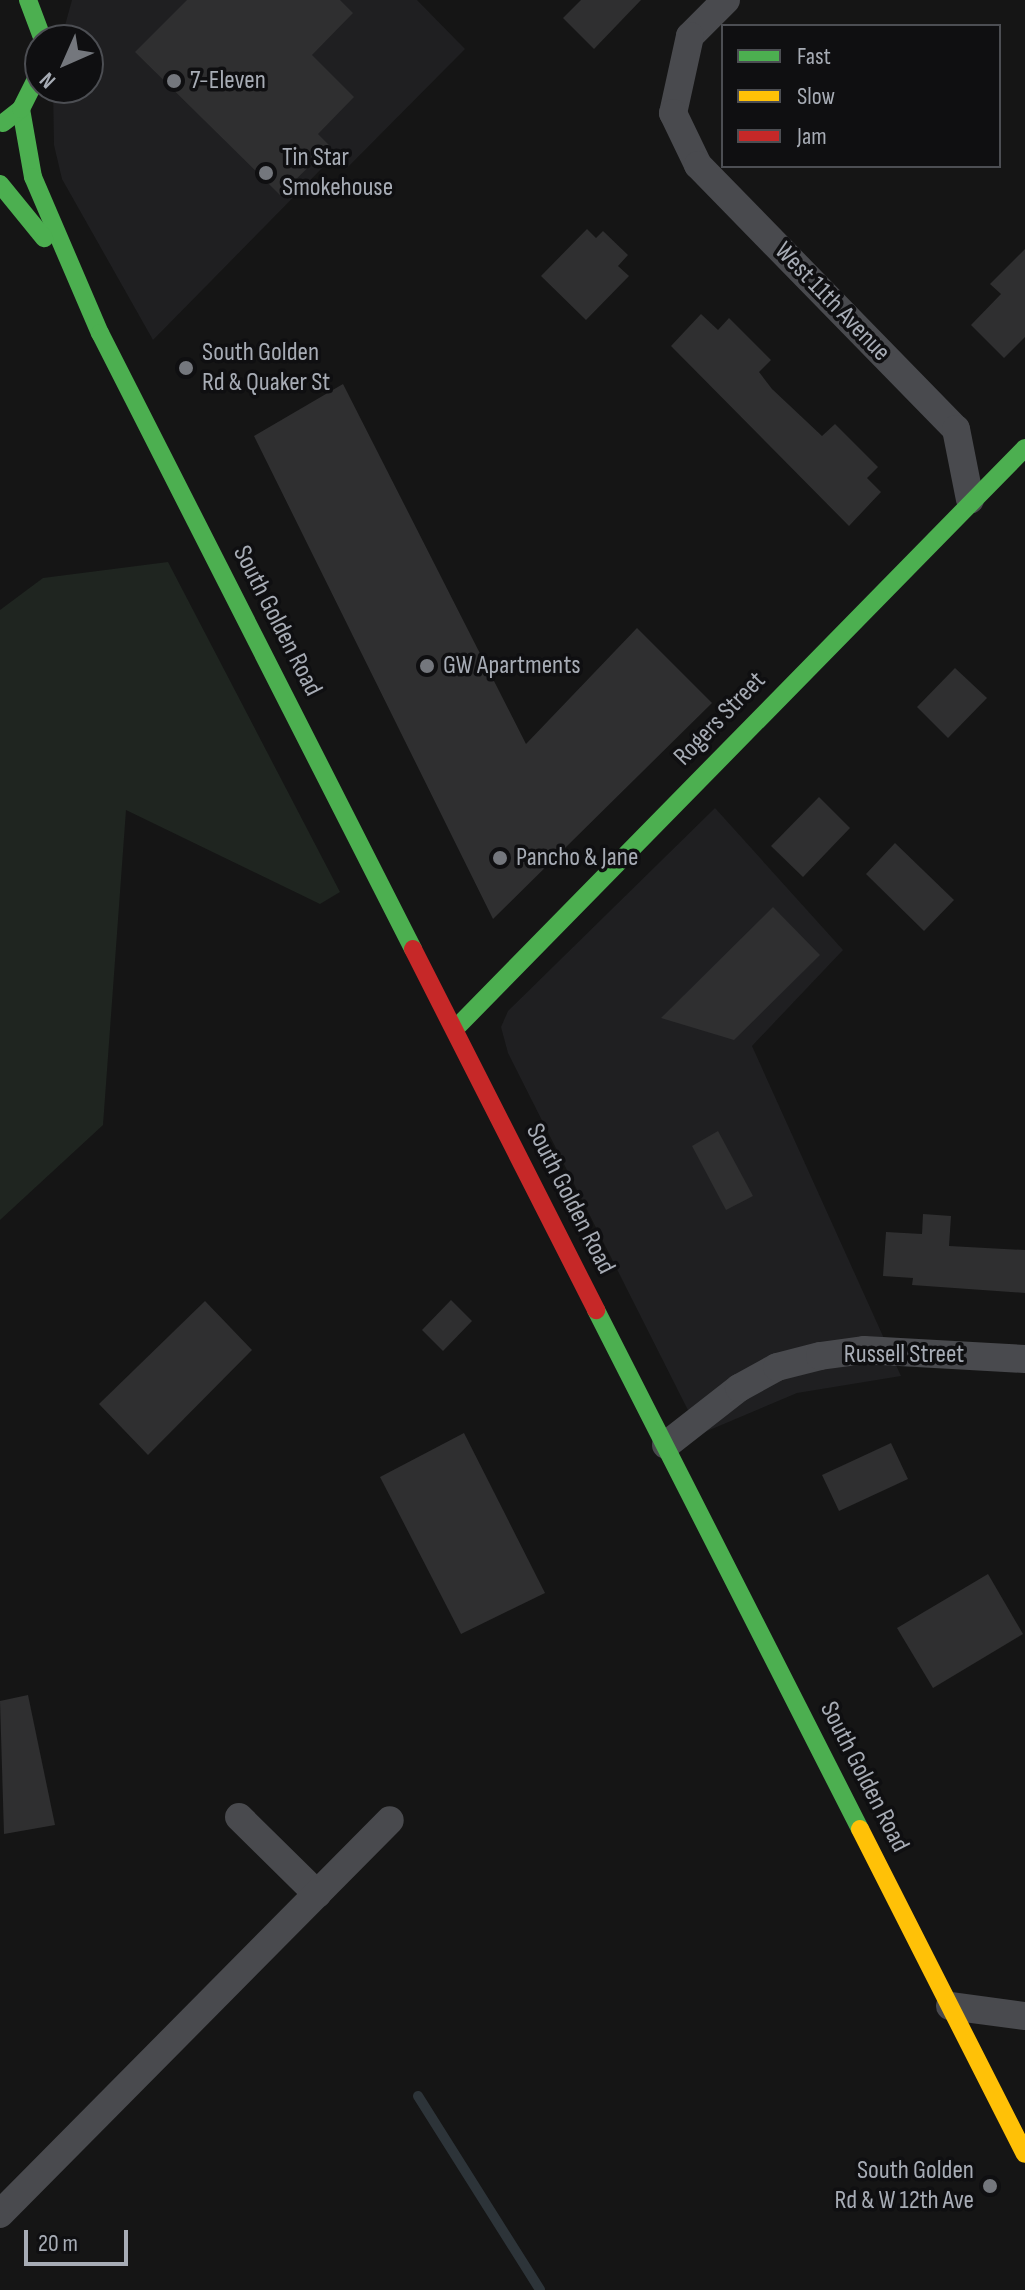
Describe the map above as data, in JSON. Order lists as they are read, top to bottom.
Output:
{
  "streets": {
    "main road": ["South Golden Road", "Rogers Street"],
    "street": ["West 11th Avenue", "Russell Street"]
  },
  "crossings": [
    ["West 11th Avenue", "Rogers Street"],
    ["South Golden Road", "Rogers Street"],
    ["South Golden Road", "Russell Street"]
  ],
  "places": [
    "7-Eleven",
    "Tin Star Smokehouse",
    "South Golden Rd & Quaker St",
    "GW Apartments",
    "Pancho & Jane",
    "South Golden Rd & W 12th Ave"
  ],
  "legend": ["Fast", "Slow", "Jam"],
  "scale_bar": "20 m",
  "north": "bottom left"
}
